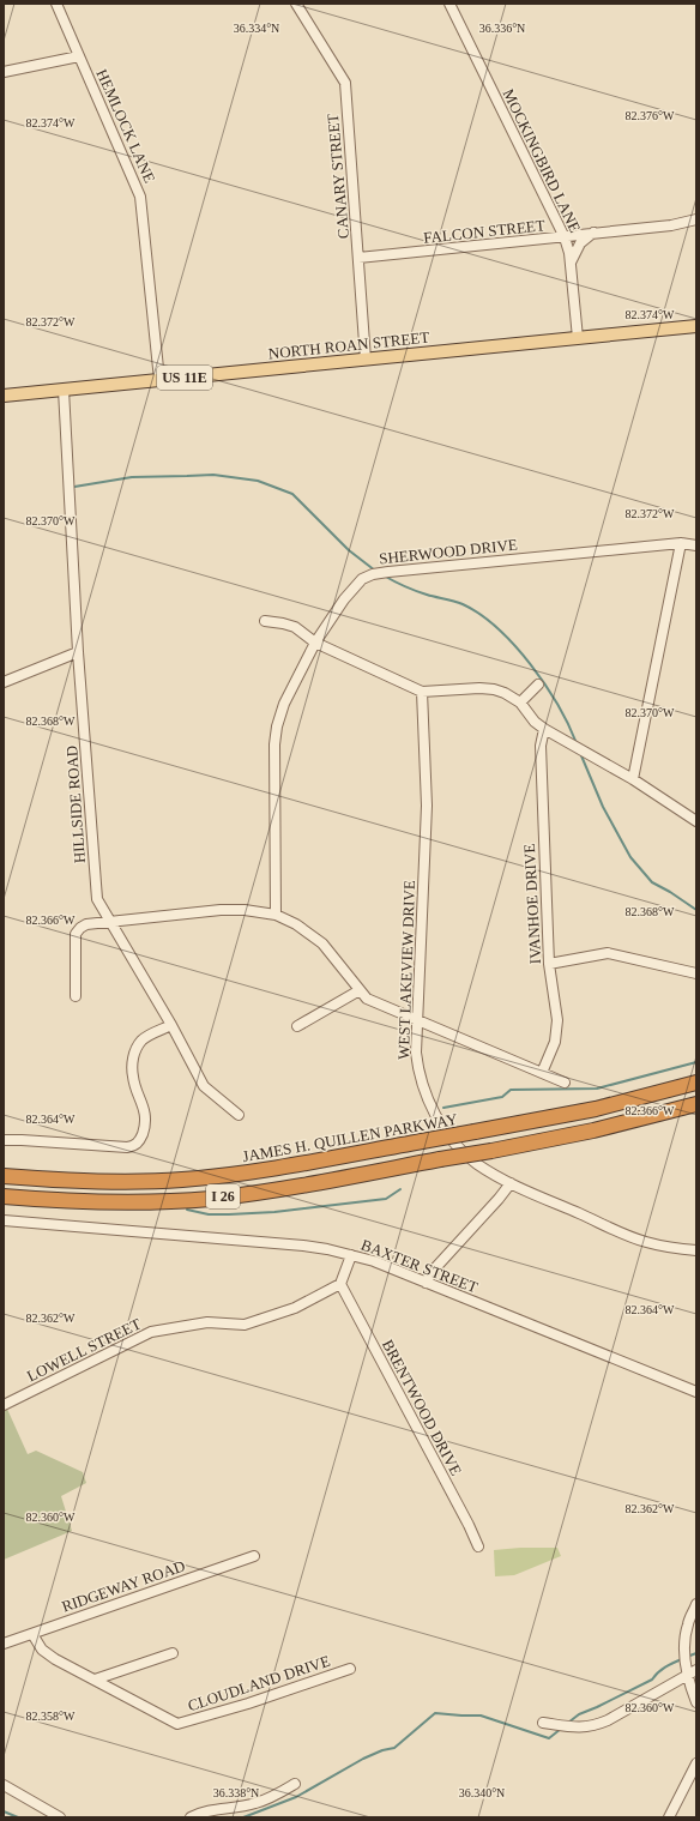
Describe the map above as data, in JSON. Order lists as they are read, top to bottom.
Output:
{
  "streets": {
    "highway": ["JAMES H. QUILLEN PARKWAY", "I 26"],
    "main road": ["NORTH ROAN STREET", "US 11E"],
    "street": [
      "HEMLOCK LANE",
      "MOCKINGBIRD LANE",
      "CANARY STREET",
      "FALCON STREET",
      "SHERWOOD DRIVE",
      "HILLSIDE ROAD",
      "IVANHOE DRIVE",
      "WEST LAKEVIEW DRIVE",
      "BAXTER STREET",
      "LOWELL STREET",
      "BRENTWOOD DRIVE",
      "RIDGEWAY ROAD",
      "CLOUDLAND DRIVE"
    ]
  },
  "crossings": [
    ["HEMLOCK LANE", "NORTH ROAN STREET"],
    ["MOCKINGBIRD LANE", "FALCON STREET"],
    ["MOCKINGBIRD LANE", "NORTH ROAN STREET"],
    ["CANARY STREET", "FALCON STREET"],
    ["CANARY STREET", "NORTH ROAN STREET"],
    ["NORTH ROAN STREET", "HILLSIDE ROAD"],
    ["LOWELL STREET", "BRENTWOOD DRIVE"],
    ["RIDGEWAY ROAD", "CLOUDLAND DRIVE"]
  ],
  "coordinates": [
    "36.334°N",
    "36.336°N",
    "82.376°W",
    "82.374°W",
    "82.372°W",
    "82.370°W",
    "82.368°W",
    "82.366°W",
    "82.364°W",
    "82.362°W",
    "82.360°W",
    "82.358°W",
    "36.338°N",
    "36.340°N"
  ]
}
